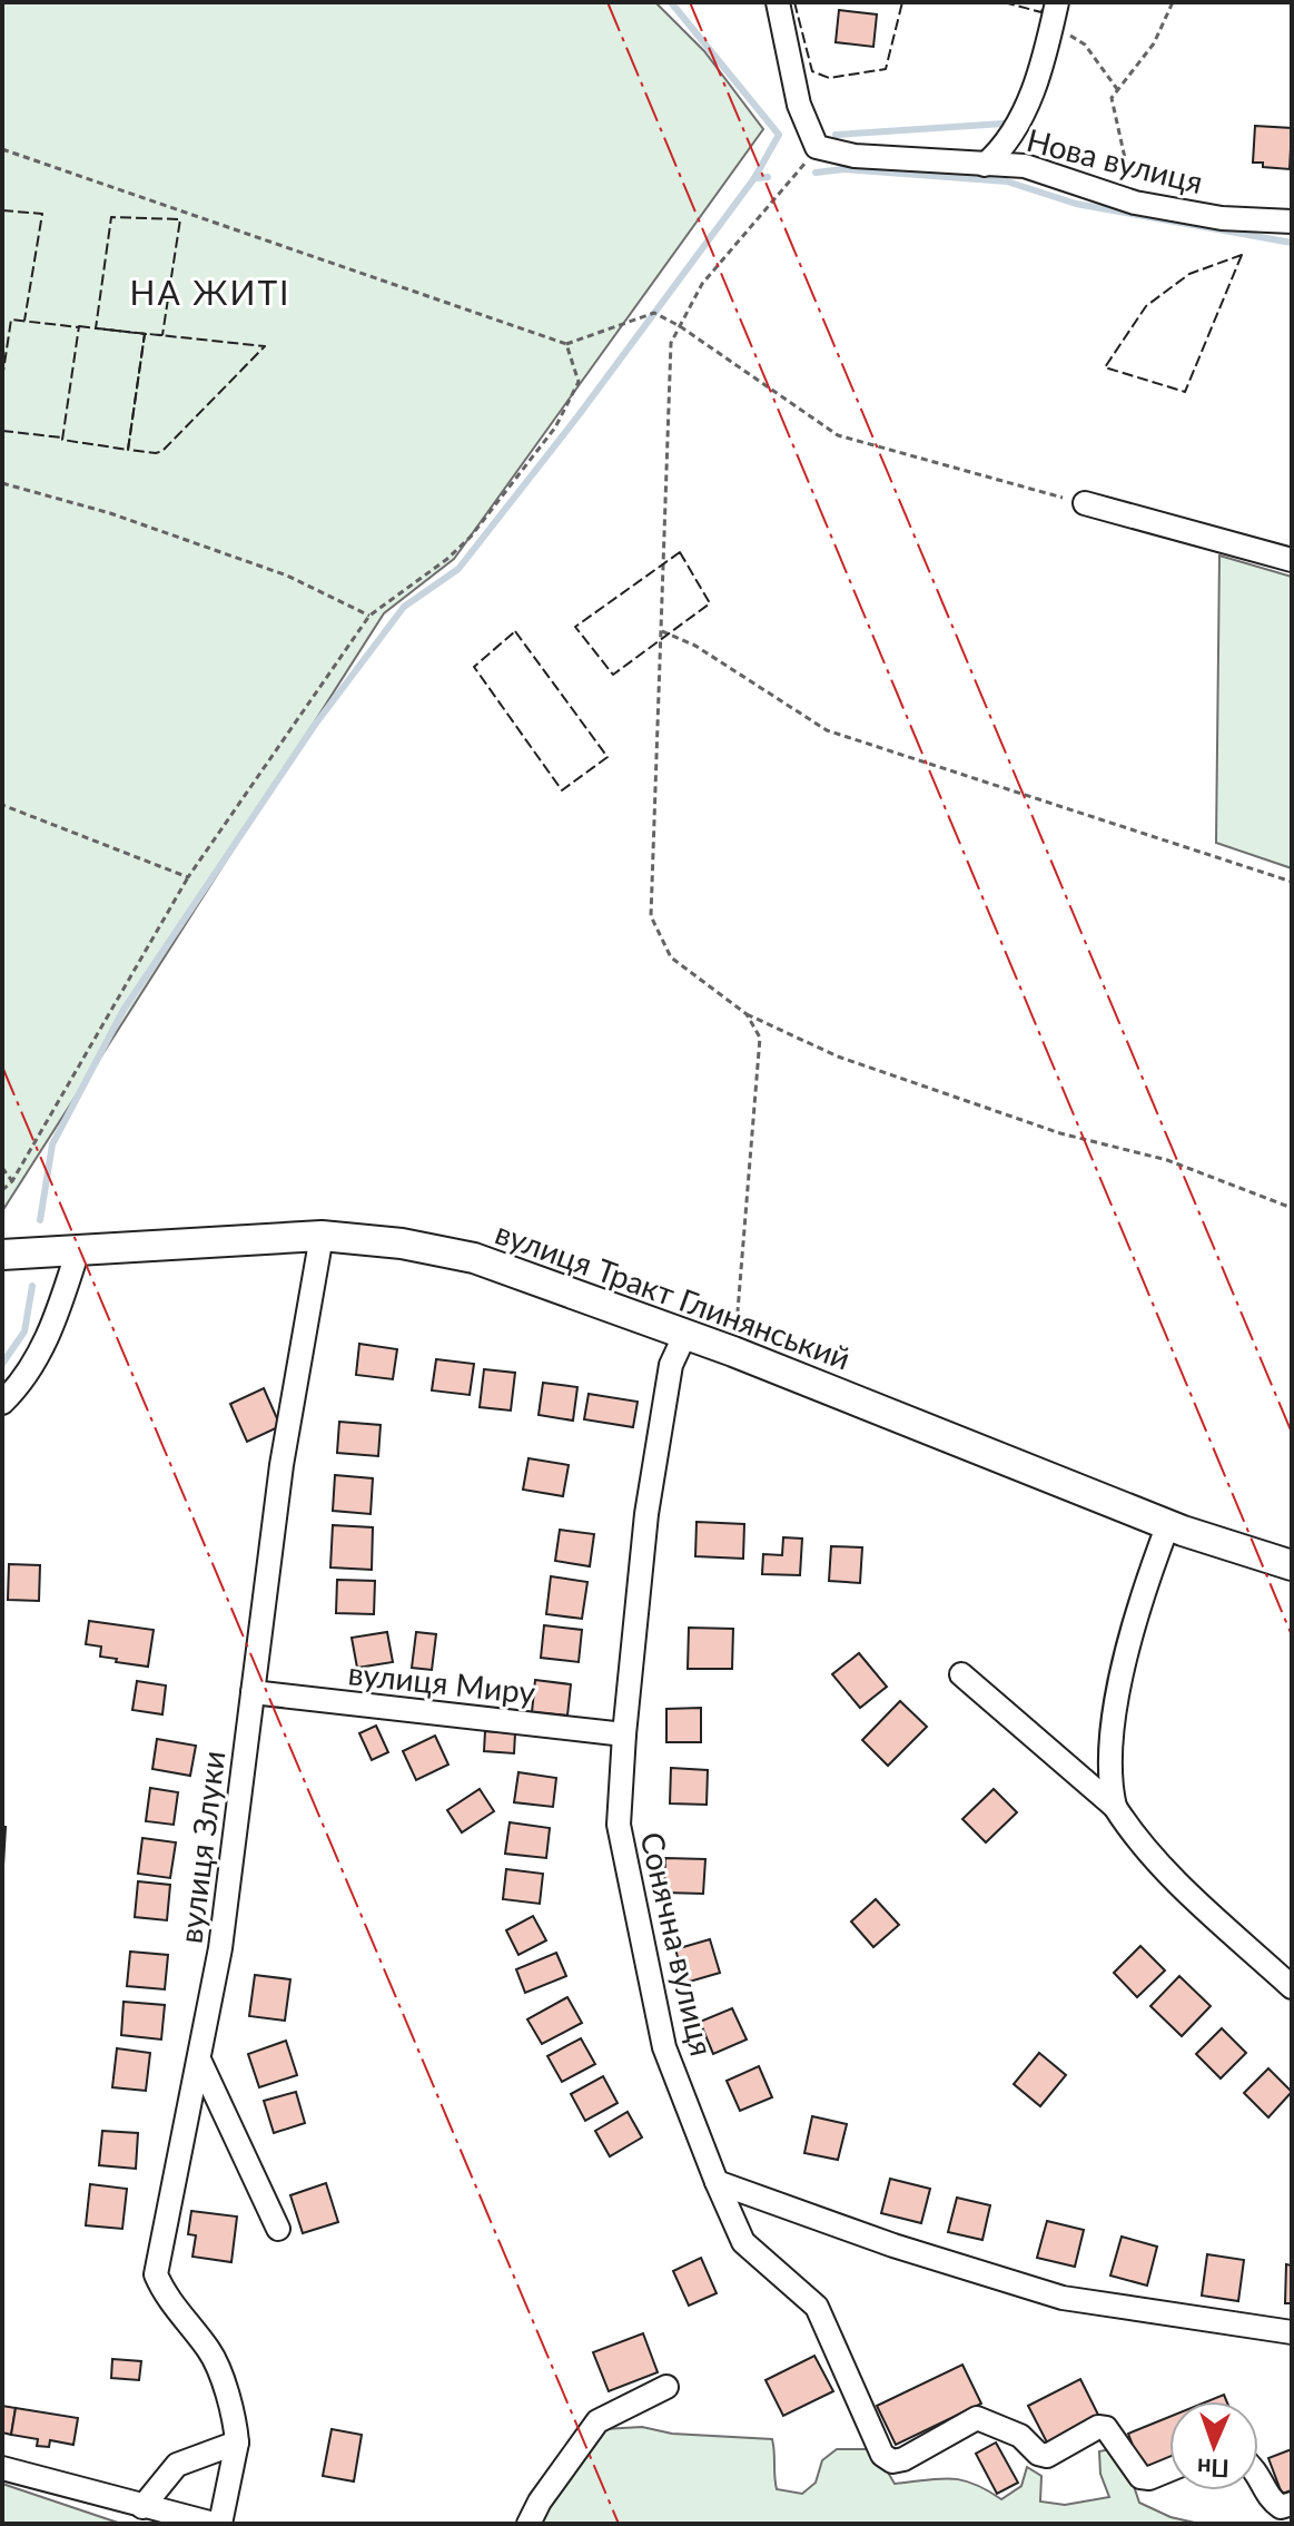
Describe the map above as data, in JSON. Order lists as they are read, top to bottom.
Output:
{
  "streets": {
    "main road": ["вулиця Тракт Глинянський"],
    "street": [
      "Нова вулиця",
      "вулиця Миру",
      "вулиця Злуки",
      "Сонячна вулиця"
    ]
  },
  "crossings": [
    ["вулиця Тракт Глинянський", "вулиця Злуки"],
    ["вулиця Тракт Глинянський", "Сонячна вулиця"],
    ["вулиця Миру", "вулиця Злуки"],
    ["вулиця Миру", "Сонячна вулиця"]
  ],
  "districts": ["НА ЖИТІ"],
  "north": "bottom"
}
